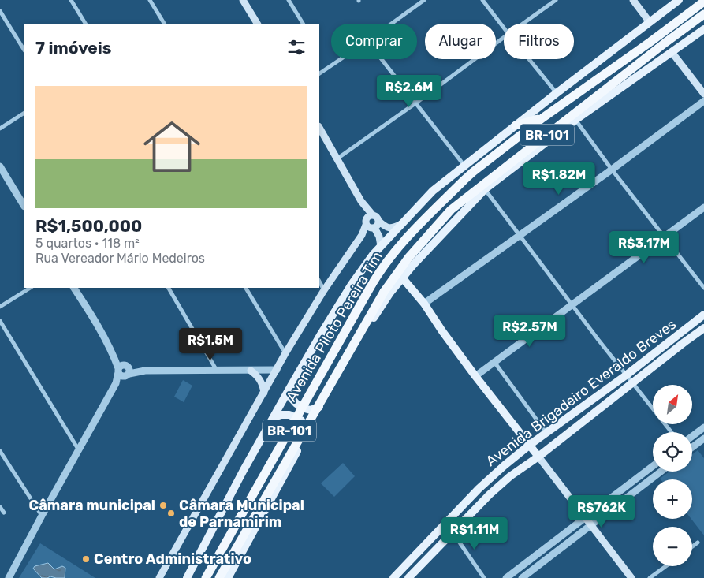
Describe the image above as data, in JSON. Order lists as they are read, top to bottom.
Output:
{
  "streets": {
    "highway": ["BR-101", "Avenida Piloto Pereira Tim"],
    "main road": ["Avenida Brigadeiro Everaldo Breves"]
  },
  "places": ["Câmara municipal", "Câmara Municipal de Parnamirim", "Centro Administrativo"],
  "north": "top right",
  "page": {
    "chip": ["Comprar", "Alugar", "Filtros"],
    "heading": "7 imóveis",
    "list": [
      {
        "name": "R$1,500,000",
        "note": "5 quartos · 118 m² · Rua Vereador Mário Medeiros"
      }
    ],
    "price": [
      "R$2.6M",
      "R$1.82M",
      "R$3.17M",
      "R$2.57M",
      "R$1.5M",
      "R$762K",
      "R$1.11M"
    ],
    "map_buttons": ["+", "−"]
  }
}
